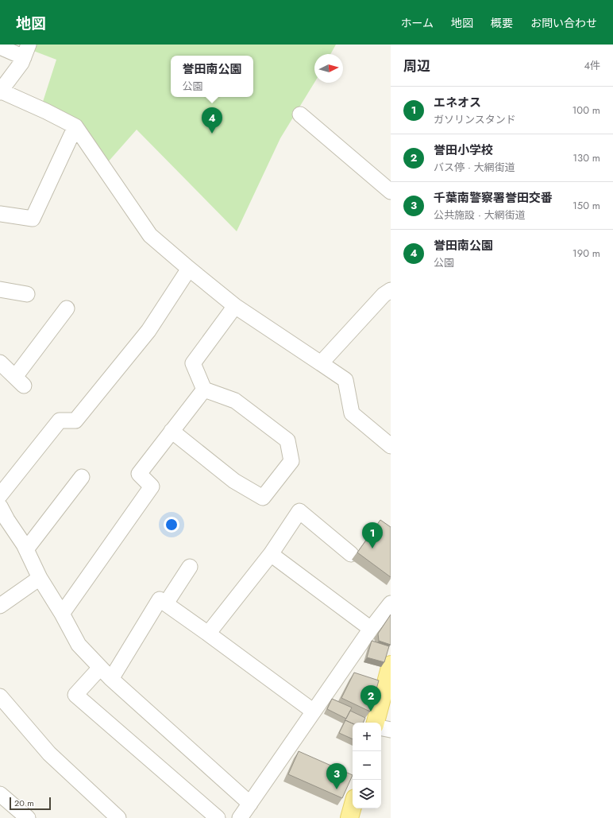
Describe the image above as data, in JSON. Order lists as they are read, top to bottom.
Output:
{
  "scale_bar": "20 m",
  "north": "right",
  "page": {
    "header": "地図",
    "nav": [
      "ホーム",
      "地図",
      "概要",
      "お問い合わせ"
    ],
    "heading": ["周辺", "4件"],
    "popup": ["誉田南公園", "公園"],
    "list": [
      {
        "mark": "1",
        "name": "エネオス",
        "note": "ガソリンスタンド",
        "value": "100 m"
      },
      {
        "mark": "2",
        "name": "誉田小学校",
        "note": "バス停 · 大網街道",
        "value": "130 m"
      },
      {
        "mark": "3",
        "name": "千葉南警察署誉田交番",
        "note": "公共施設 · 大網街道",
        "value": "150 m"
      },
      {
        "mark": "4",
        "name": "誉田南公園",
        "note": "公園",
        "value": "190 m"
      }
    ],
    "pins": [
      "4",
      "1",
      "2",
      "3"
    ],
    "map_buttons": ["+", "−"],
    "scale": "20 m"
  }
}
